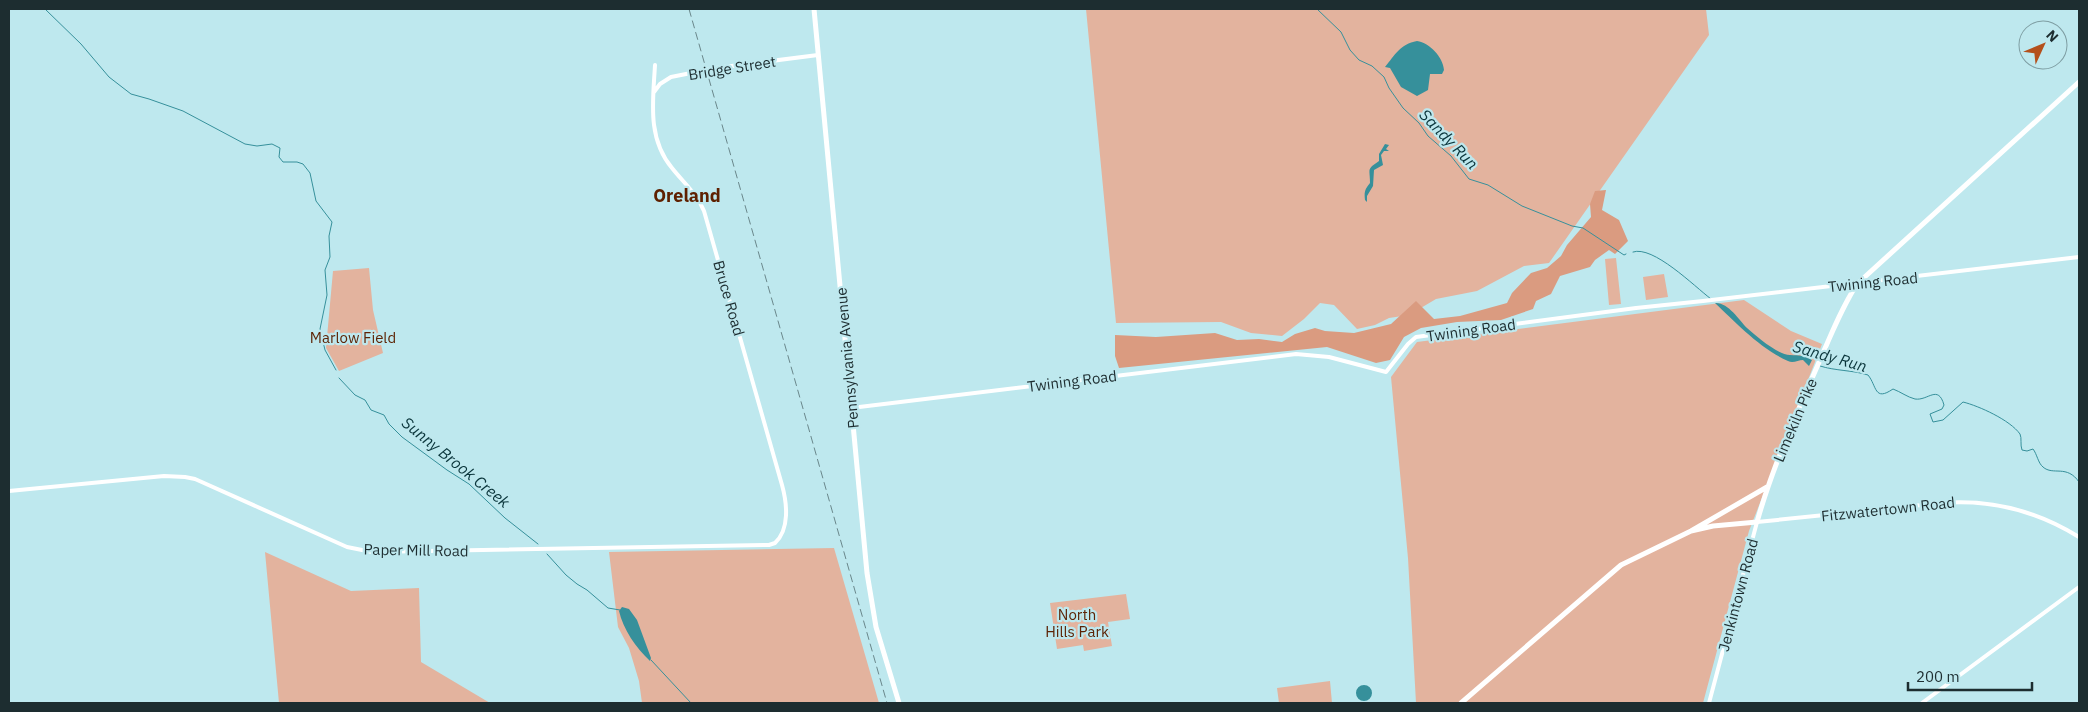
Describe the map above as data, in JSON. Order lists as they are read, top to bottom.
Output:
{
  "streets": {
    "main road": [
      "Pennsylvania Avenue",
      "Limekiln Pike",
      "Fitzwatertown Road",
      "Jenkintown Road"
    ],
    "street": [
      "Bridge Street",
      "Twining Road",
      "Bruce Road",
      "Paper Mill Road"
    ]
  },
  "crossings": [
    ["Bridge Street", "Bruce Road"],
    ["Bridge Street", "Pennsylvania Avenue"],
    ["Twining Road", "Pennsylvania Avenue"],
    ["Twining Road", "Limekiln Pike"],
    ["Bruce Road", "Paper Mill Road"],
    ["Limekiln Pike", "Jenkintown Road"],
    ["Fitzwatertown Road", "Jenkintown Road"]
  ],
  "districts": ["Oreland"],
  "water": ["Sandy Run", "Sunny Brook Creek"],
  "parks": ["Marlow Field", "North Hills Park"],
  "scale_bar": "200 m",
  "north": "top right"
}
